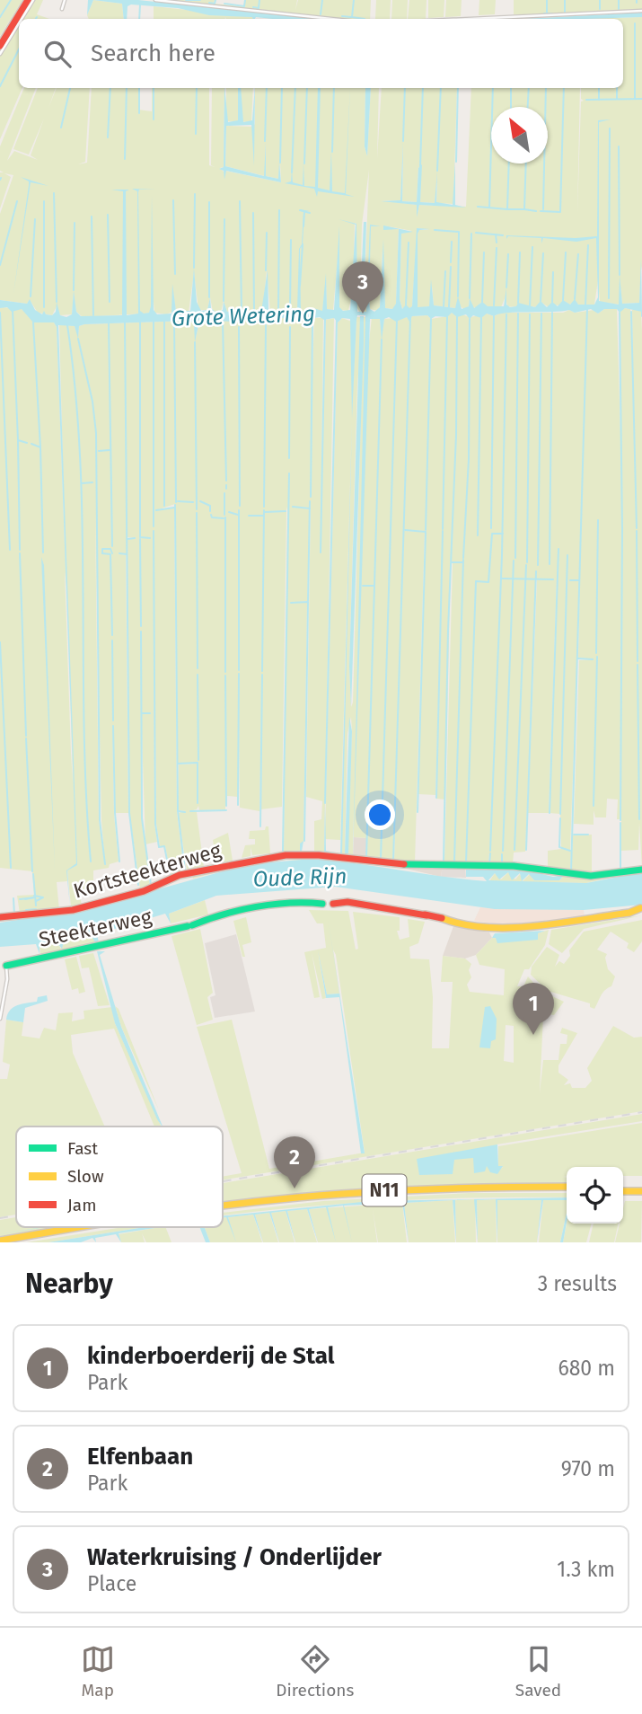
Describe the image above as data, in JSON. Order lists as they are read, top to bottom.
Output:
{
  "streets": {
    "main road": ["Kortsteekterweg", "Steekterweg", "N11"]
  },
  "water": ["Grote Wetering", "Oude Rijn"],
  "legend": ["Fast", "Slow", "Jam"],
  "north": "top left",
  "page": {
    "search": "Search here",
    "pins": ["3", "1", "2"],
    "heading": ["Nearby", "3 results"],
    "list": [
      {
        "mark": "1",
        "name": "kinderboerderij de Stal",
        "note": "Park",
        "value": "680 m"
      },
      {
        "mark": "2",
        "name": "Elfenbaan",
        "note": "Park",
        "value": "970 m"
      },
      {
        "mark": "3",
        "name": "Waterkruising / Onderlijder",
        "note": "Place",
        "value": "1.3 km"
      }
    ],
    "nav": ["Map", "Directions", "Saved"]
  }
}
